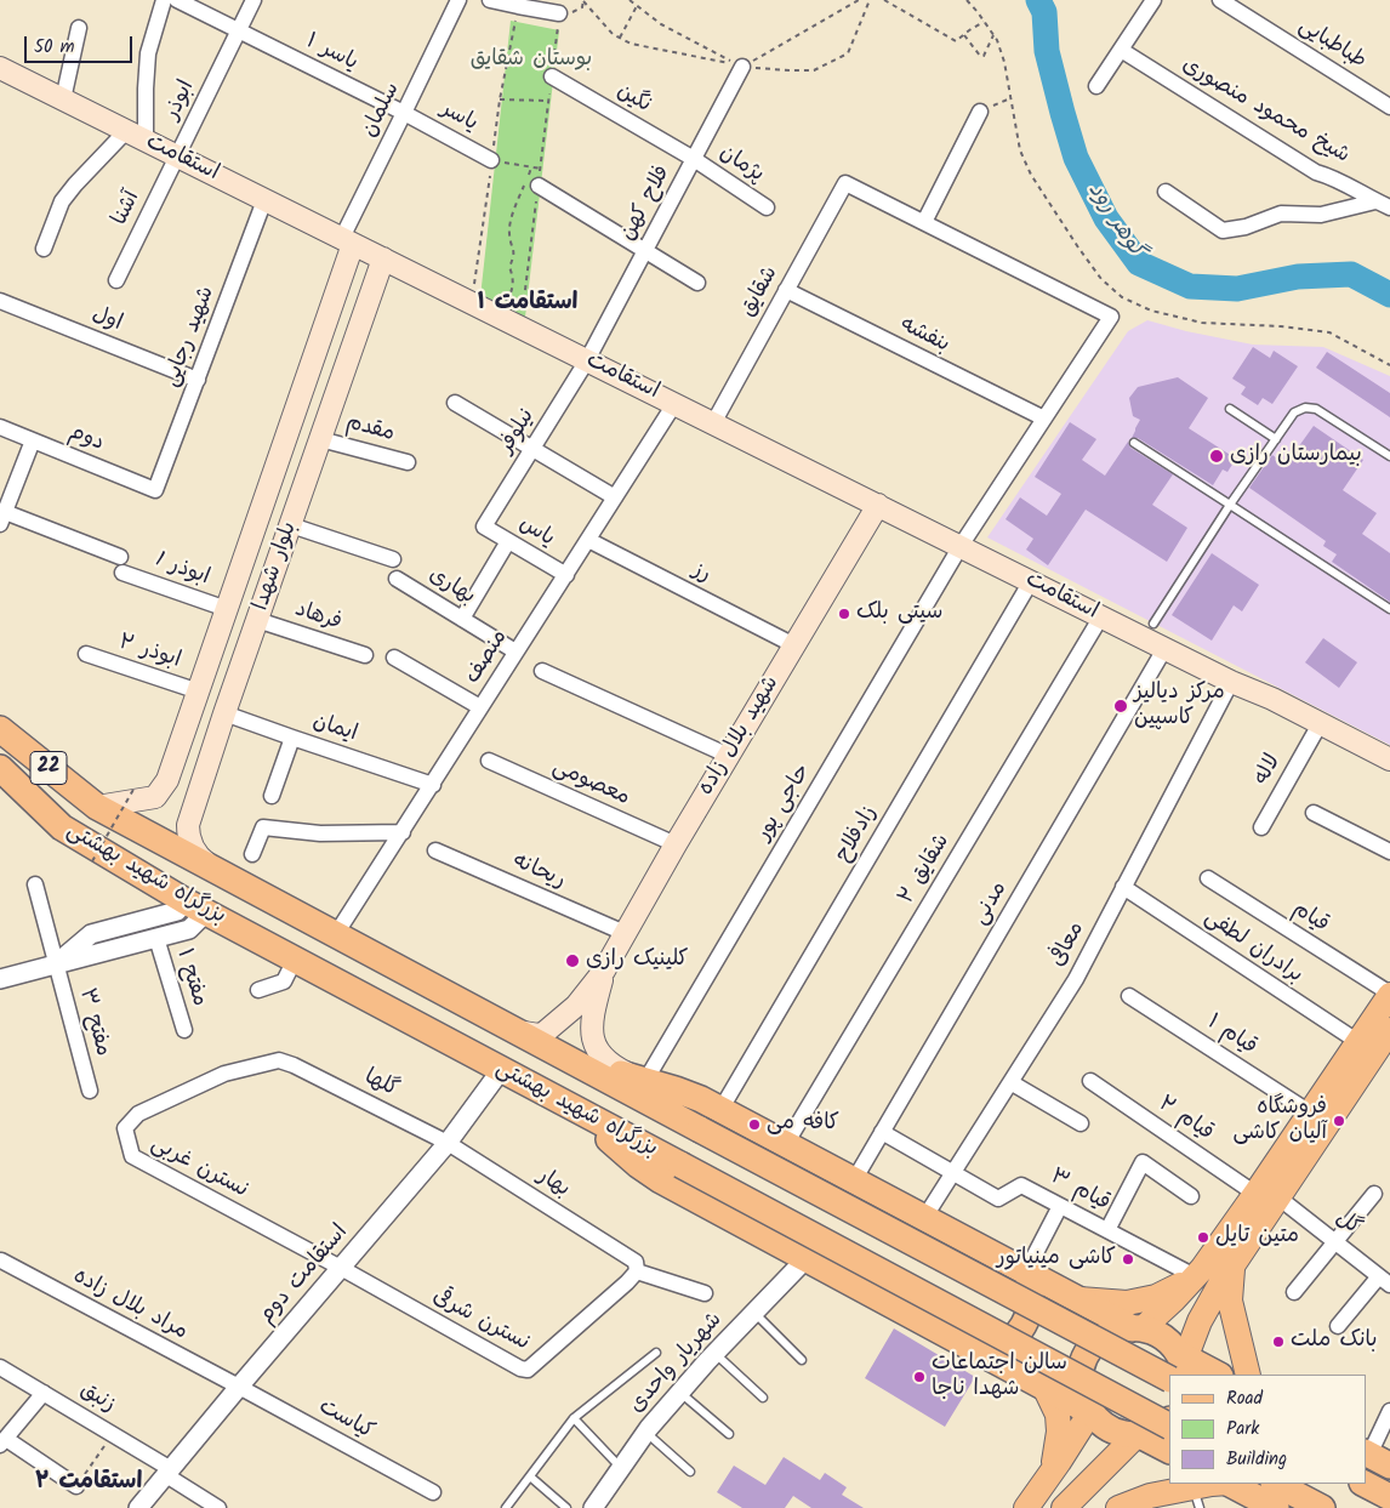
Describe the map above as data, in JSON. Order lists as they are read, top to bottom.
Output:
{
  "streets": {
    "highway": ["22", "بزرگراه شهید بهشتی"],
    "main road": ["استقامت", "بلوار شهدا", "شهید بلال زاده"],
    "street": [
      "طباطبایی",
      "یاسر ۱",
      "نگین",
      "ابوذر",
      "سلمان",
      "شیخ محمود منصوری",
      "یاسر",
      "پژمان",
      "فلاح کهن",
      "آشنا",
      "شقایق",
      "اول",
      "بنفشه",
      "شهید رجایی",
      "مقدم",
      "نیلوفر",
      "دوم",
      "یاس",
      "ابوذر 1",
      "رز",
      "بهاری",
      "فرهاد",
      "ابوذر ۲",
      "منصف",
      "ایمان",
      "لاله",
      "معصومی",
      "حاجی پور",
      "زادفلاح",
      "شقایق ۲",
      "ریحانه",
      "مدنی",
      "قیام",
      "معافی",
      "برادران لطفی",
      "مفتح ۱",
      "مفتح ۳",
      "قیام ۱",
      "گلها",
      "قیام ۲",
      "نسترن غربی",
      "بهار",
      "قیام ۳",
      "گل",
      "استقامت دوم",
      "مراد بلال زاده",
      "نسترن شرقی",
      "شهریار واحدی",
      "زنبق",
      "کیاست"
    ]
  },
  "crossings": [
    ["یاسر ۱", "ابوذر"],
    ["یاسر ۱", "سلمان"],
    ["یاسر ۱", "یاسر"],
    ["نگین", "پژمان"],
    ["نگین", "فلاح کهن"],
    ["ابوذر", "استقامت"],
    ["ابوذر", "آشنا"],
    ["سلمان", "یاسر"],
    ["سلمان", "استقامت"],
    ["سلمان", "بلوار شهدا"],
    ["استقامت", "فلاح کهن"],
    ["استقامت", "آشنا"],
    ["استقامت", "شقایق"],
    ["استقامت", "شهید رجایی"],
    ["استقامت", "نیلوفر"],
    ["استقامت", "بلوار شهدا"],
    ["استقامت", "منصف"],
    ["استقامت", "شهید بلال زاده"],
    ["استقامت", "لاله"],
    ["استقامت", "حاجی پور"],
    ["استقامت", "زادفلاح"],
    ["استقامت", "شقایق ۲"],
    ["استقامت", "مدنی"],
    ["استقامت", "معافی"],
    ["پژمان", "فلاح کهن"],
    ["فلاح کهن", "نیلوفر"],
    ["شقایق", "بنفشه"],
    ["اول", "شهید رجایی"],
    ["شهید رجایی", "دوم"],
    ["مقدم", "بلوار شهدا"],
    ["نیلوفر", "یاس"],
    ["یاس", "منصف"],
    ["بلوار شهدا", "ابوذر 1"],
    ["بلوار شهدا", "فرهاد"],
    ["بلوار شهدا", "ابوذر ۲"],
    ["بلوار شهدا", "ایمان"],
    ["بلوار شهدا", "22"],
    ["بلوار شهدا", "بزرگراه شهید بهشتی"],
    ["رز", "منصف"],
    ["رز", "شهید بلال زاده"],
    ["بهاری", "منصف"],
    ["منصف", "ایمان"],
    ["منصف", "بزرگراه شهید بهشتی"],
    ["شهید بلال زاده", "معصومی"],
    ["شهید بلال زاده", "حاجی پور"],
    ["شهید بلال زاده", "ریحانه"],
    ["شهید بلال زاده", "بزرگراه شهید بهشتی"],
    ["22", "بزرگراه شهید بهشتی"],
    ["بزرگراه شهید بهشتی", "استقامت دوم"],
    ["مدنی", "قیام ۳"],
    ["معافی", "برادران لطفی"],
    ["معافی", "قیام ۳"],
    ["گلها", "نسترن غربی"],
    ["گلها", "بهار"],
    ["گلها", "استقامت دوم"],
    ["قیام ۲", "گل"],
    ["نسترن غربی", "استقامت دوم"],
    ["نسترن غربی", "نسترن شرقی"],
    ["بهار", "استقامت دوم"],
    ["بهار", "نسترن شرقی"],
    ["استقامت دوم", "مراد بلال زاده"],
    ["استقامت دوم", "نسترن شرقی"],
    ["استقامت دوم", "زنبق"],
    ["استقامت دوم", "کیاست"],
    ["مراد بلال زاده", "کیاست"]
  ],
  "districts": ["استقامت ۱", "استقامت ۲"],
  "water": ["گوهر رود"],
  "parks": ["بوستان شقایق"],
  "places": [
    "بیمارستان رازی",
    "سیتی بلک",
    "مرکز دیالیز کاسپین",
    "کلینیک رازی",
    "فروشگاه آلیان کاشی",
    "کافه می",
    "متین تایل",
    "کاشی مینیاتور",
    "بانک ملت",
    "سالن اجتماعات شهدا ناجا"
  ],
  "legend": ["Road", "Park", "Building"],
  "scale_bar": "50 m"
}
